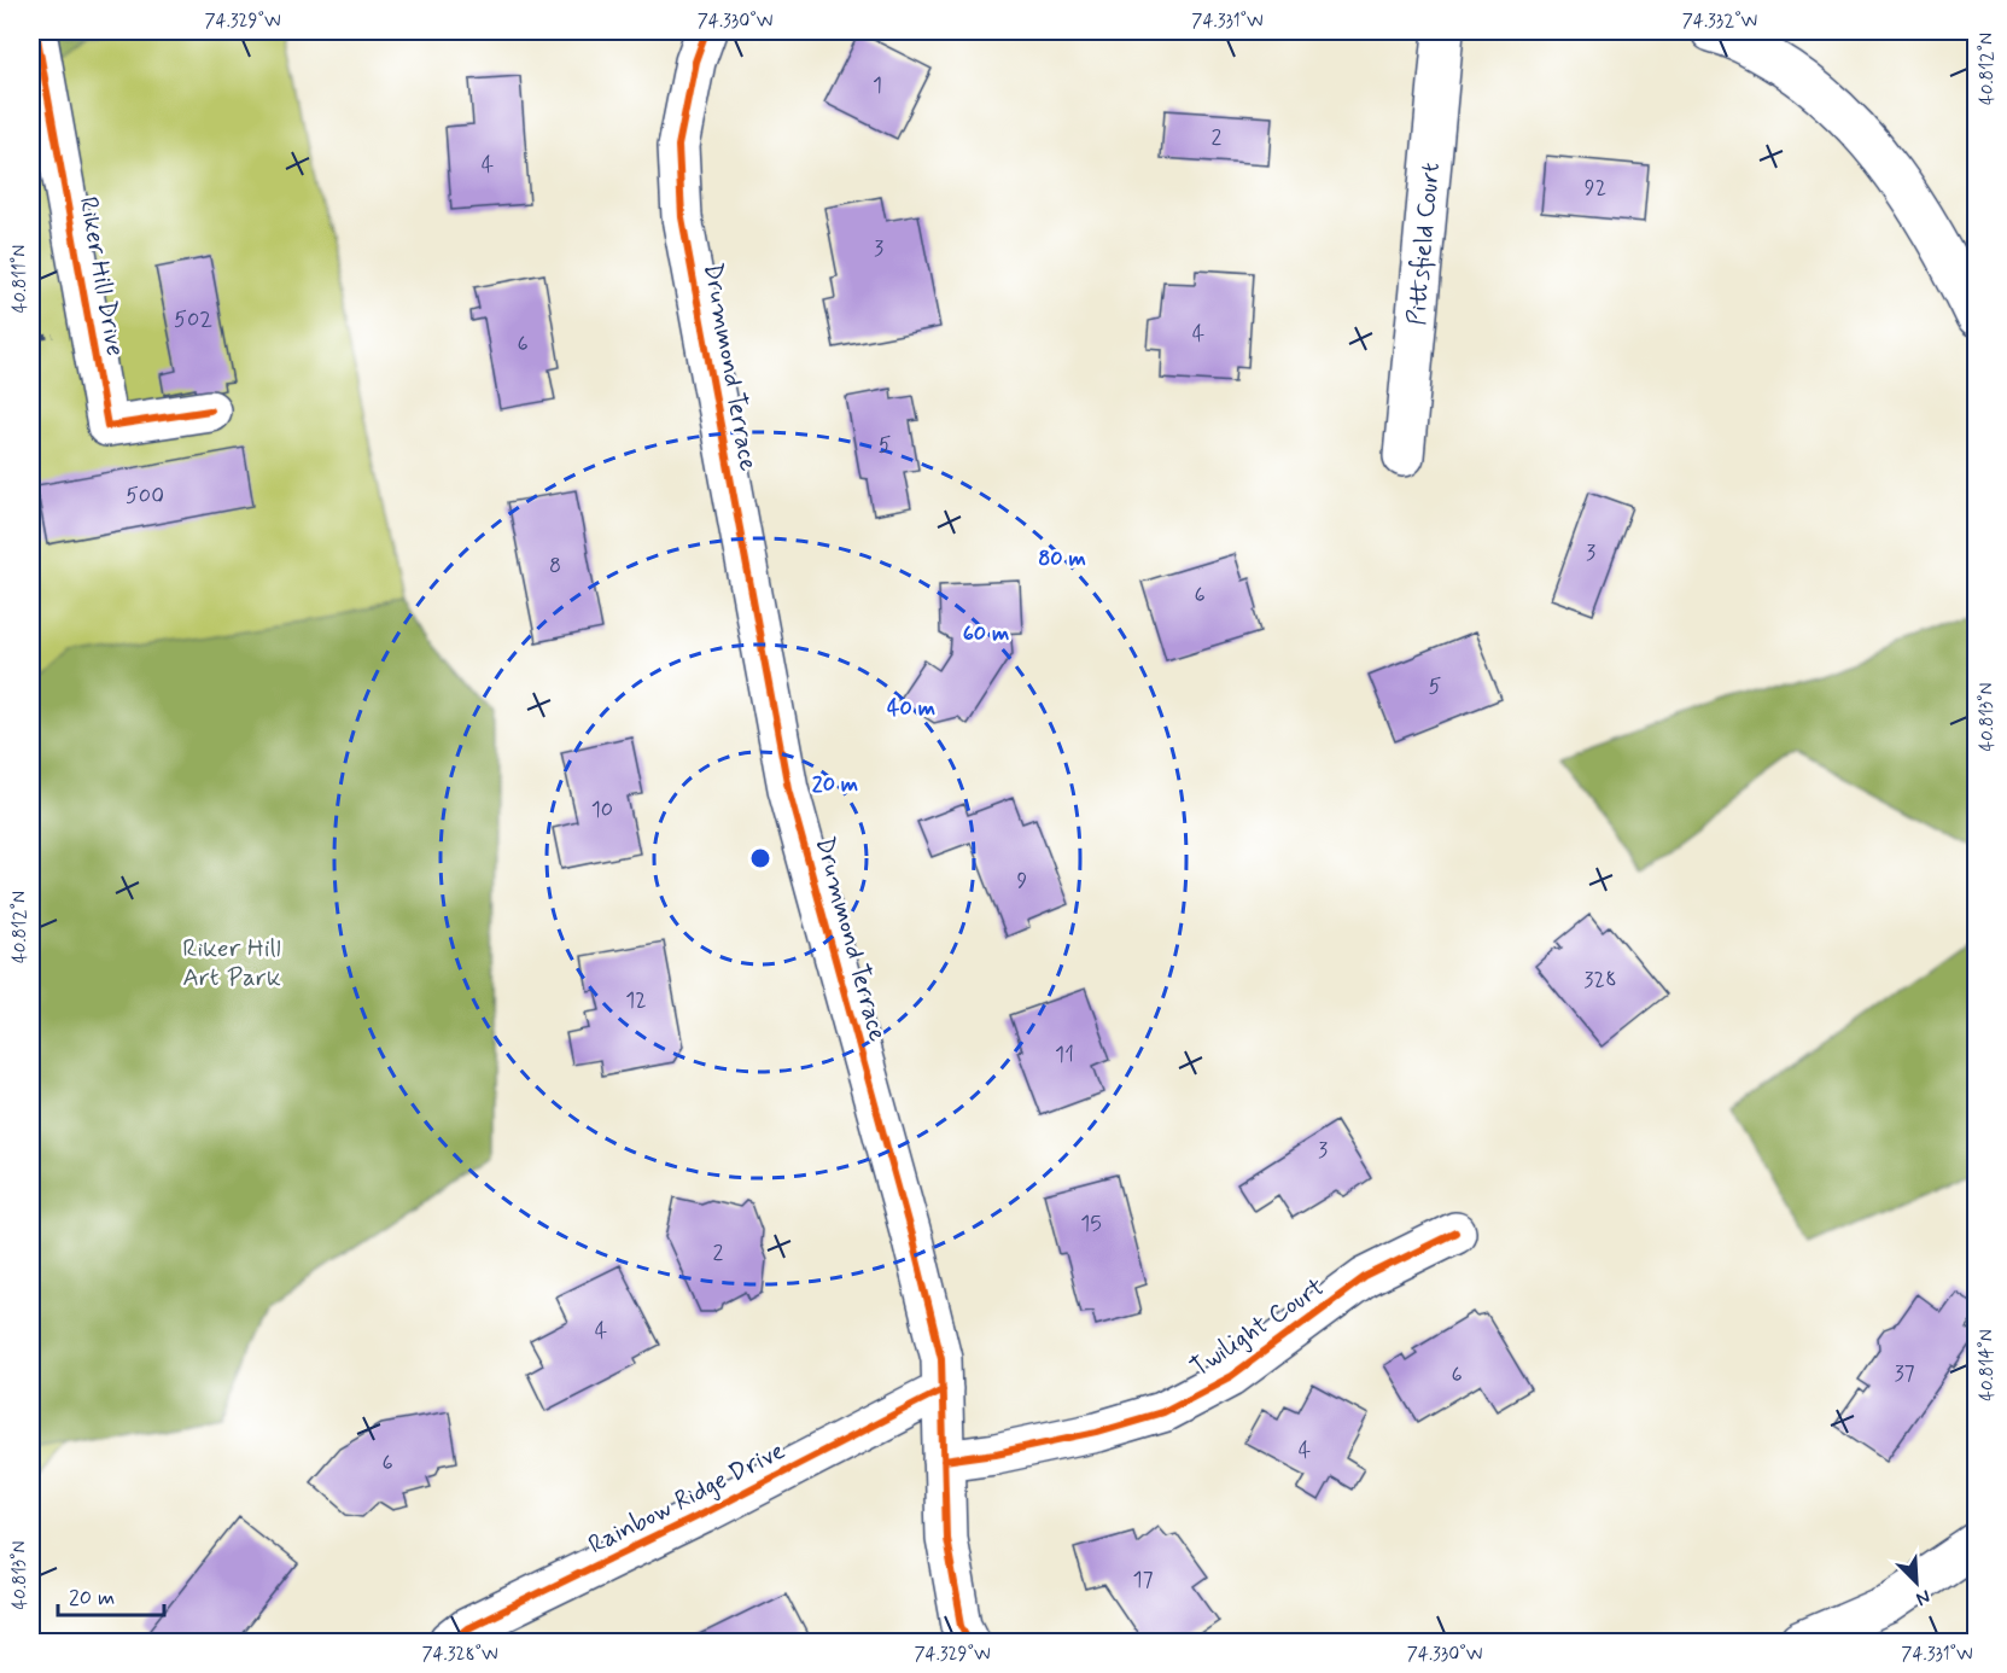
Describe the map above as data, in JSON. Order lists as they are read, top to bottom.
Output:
{
  "streets": {
    "street": [
      "Pittsfield Court",
      "Riker Hill Drive",
      "Drummond Terrace",
      "Twilight Court",
      "Rainbow Ridge Drive"
    ]
  },
  "crossings": [
    ["Drummond Terrace", "Twilight Court"],
    ["Drummond Terrace", "Rainbow Ridge Drive"]
  ],
  "parks": ["Riker Hill Art Park"],
  "house_numbers": [
    "1",
    "2",
    "4",
    "92",
    "3",
    "502",
    "4",
    "6",
    "5",
    "500",
    "3",
    "8",
    "6",
    "5",
    "10",
    "9",
    "328",
    "12",
    "11",
    "3",
    "15",
    "2",
    "4",
    "37",
    "6",
    "4",
    "6",
    "17"
  ],
  "scale_bar": "20 m",
  "north": "bottom right",
  "coordinates": [
    "74.329°W",
    "74.330°W",
    "74.331°W",
    "74.332°W",
    "40.812°N",
    "40.811°N",
    "40.813°N",
    "40.814°N",
    "74.328°W"
  ],
  "rings": [
    "80 m",
    "60 m",
    "40 m",
    "20 m"
  ]
}
